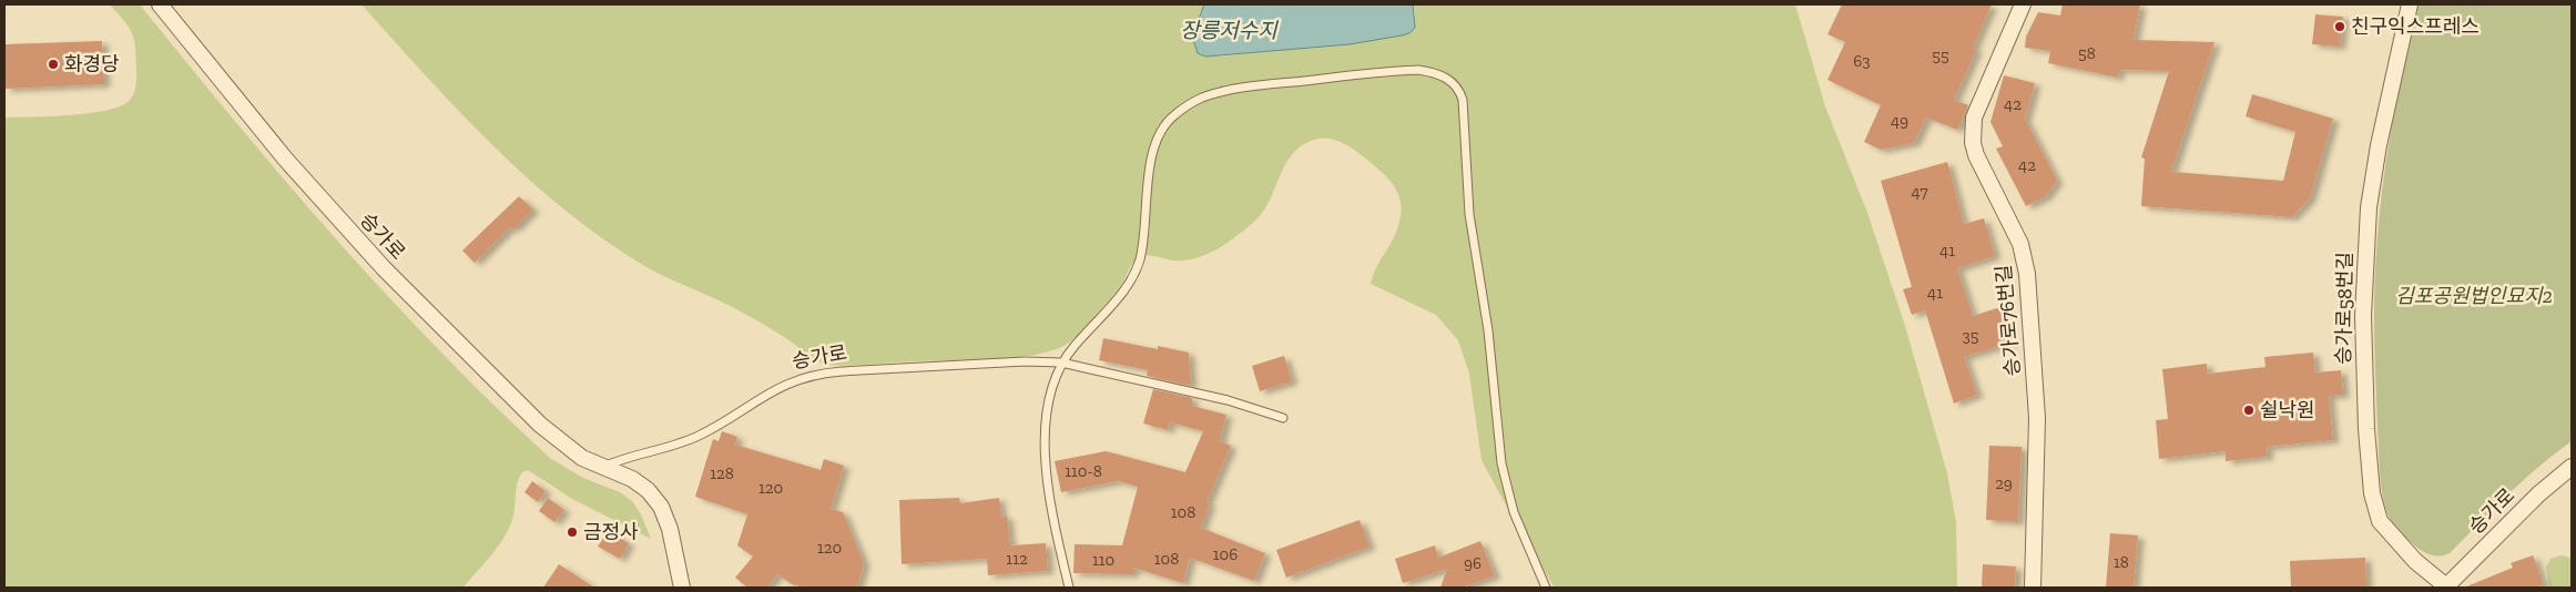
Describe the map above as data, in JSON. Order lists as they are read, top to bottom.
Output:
{
  "streets": {
    "street": ["승가로", "승가로58번길", "승가로76번길"]
  },
  "crossings": [
    ["승가로", "승가로58번길"]
  ],
  "water": ["장릉저수지"],
  "parks": ["김포공원법인묘지2"],
  "places": [
    "친구익스프레스",
    "화경당",
    "쉴낙원",
    "금정사"
  ],
  "house_numbers": [
    "58",
    "55",
    "63",
    "42",
    "49",
    "42",
    "47",
    "41",
    "41",
    "35",
    "110-8",
    "128",
    "29",
    "120",
    "108",
    "120",
    "106",
    "112",
    "108",
    "110",
    "18",
    "96"
  ]
}
